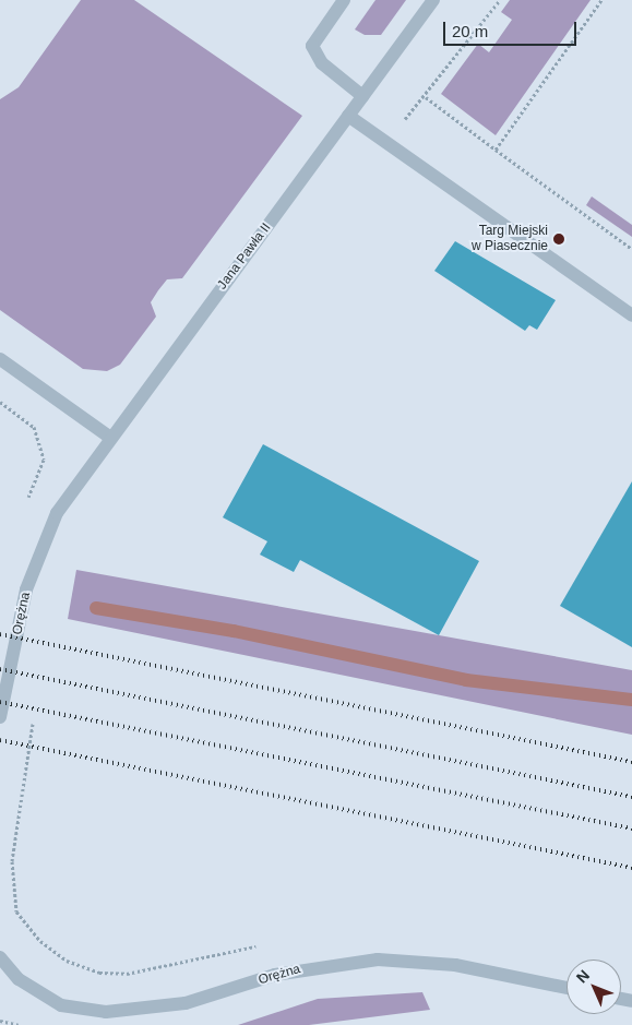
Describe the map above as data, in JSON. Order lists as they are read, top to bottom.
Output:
{
  "streets": {
    "street": ["Jana Pawła II", "Orężna"]
  },
  "crossings": [
    ["Jana Pawła II", "Orężna"]
  ],
  "places": ["Targ Miejski w Piasecznie"],
  "scale_bar": "20 m",
  "north": "top left"
}
